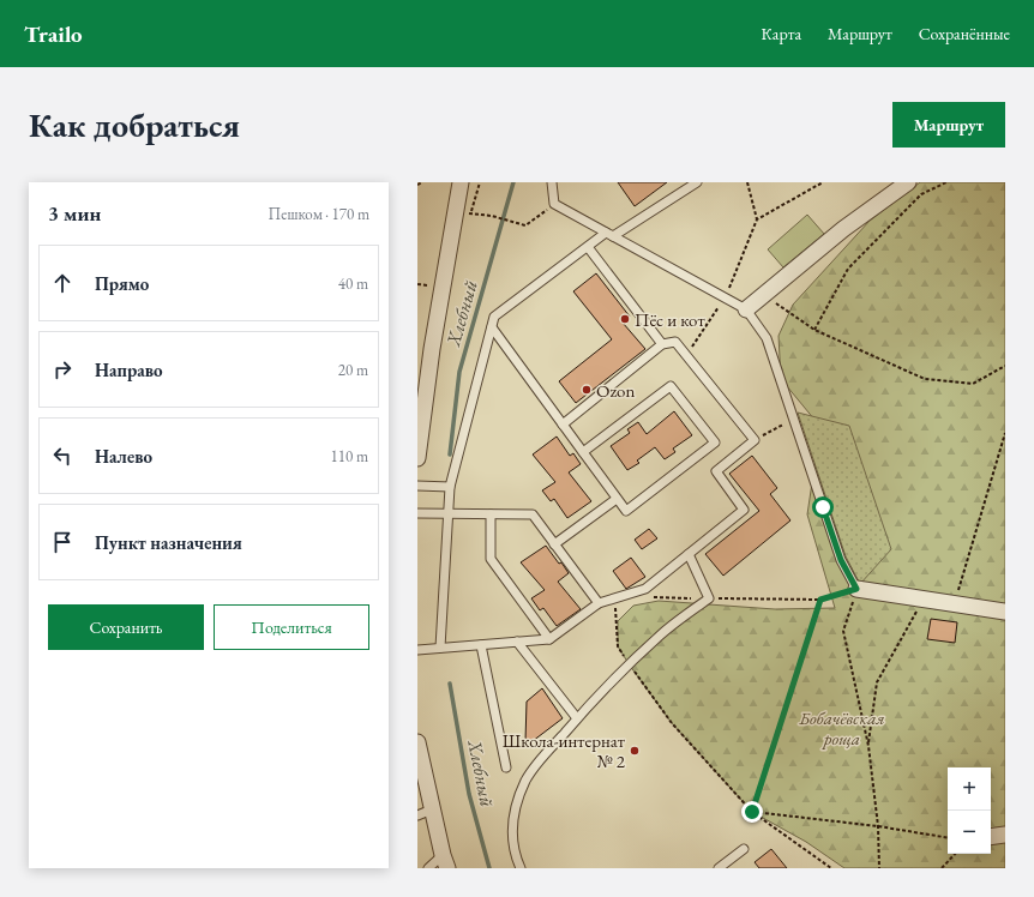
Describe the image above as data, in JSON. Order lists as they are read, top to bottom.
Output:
{
  "water": ["Хлебный"],
  "parks": ["Бобачёвская роща"],
  "places": ["Пёс и кот", "Ozon", "Школа-интернат № 2"],
  "page": {
    "header": "Trailo",
    "nav": ["Карта", "Маршрут", "Сохранённые"],
    "buttons": [
      "Маршрут",
      ["Сохранить", "Поделиться"]
    ],
    "title": "Как добраться",
    "heading": ["3 мин", "Пешком · 170 m"],
    "list": [
      ["Прямо", "40 m"],
      ["Направо", "20 m"],
      ["Налево", "110 m"],
      "Пункт назначения"
    ],
    "map_buttons": ["+", "−"]
  }
}
